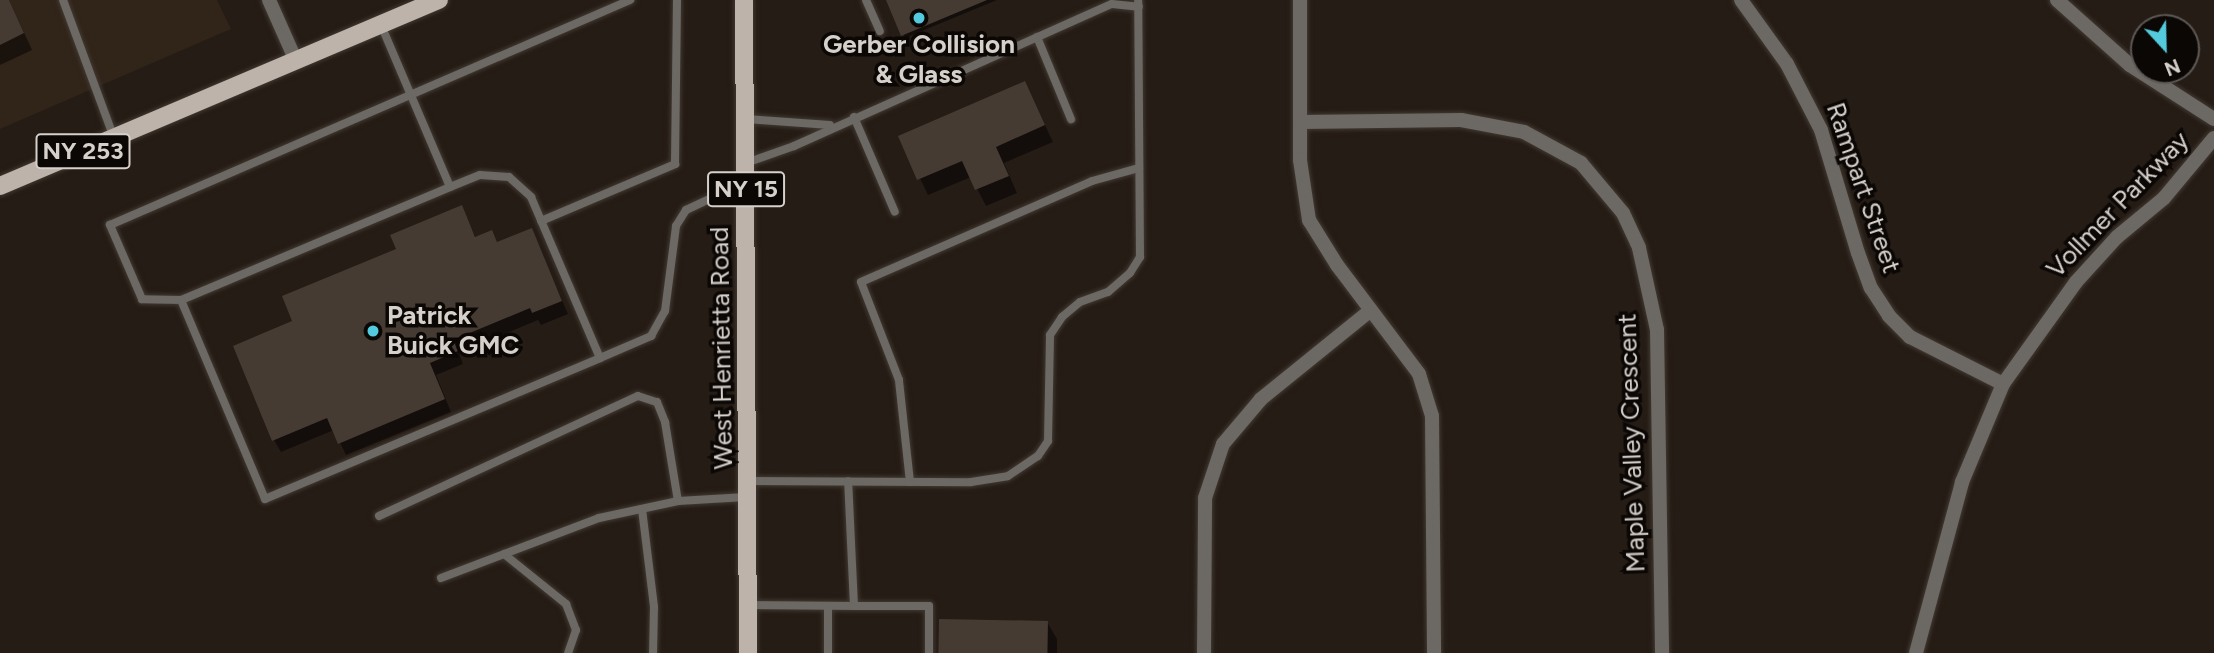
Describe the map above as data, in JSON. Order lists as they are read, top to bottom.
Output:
{
  "streets": {
    "main road": ["NY 253", "NY 15", "West Henrietta Road"],
    "street": ["Rampart Street", "Vollmer Parkway", "Maple Valley Crescent"]
  },
  "crossings": [
    ["Rampart Street", "Vollmer Parkway"]
  ],
  "places": ["Gerber Collision & Glass", "Patrick Buick GMC"],
  "north": "bottom"
}
